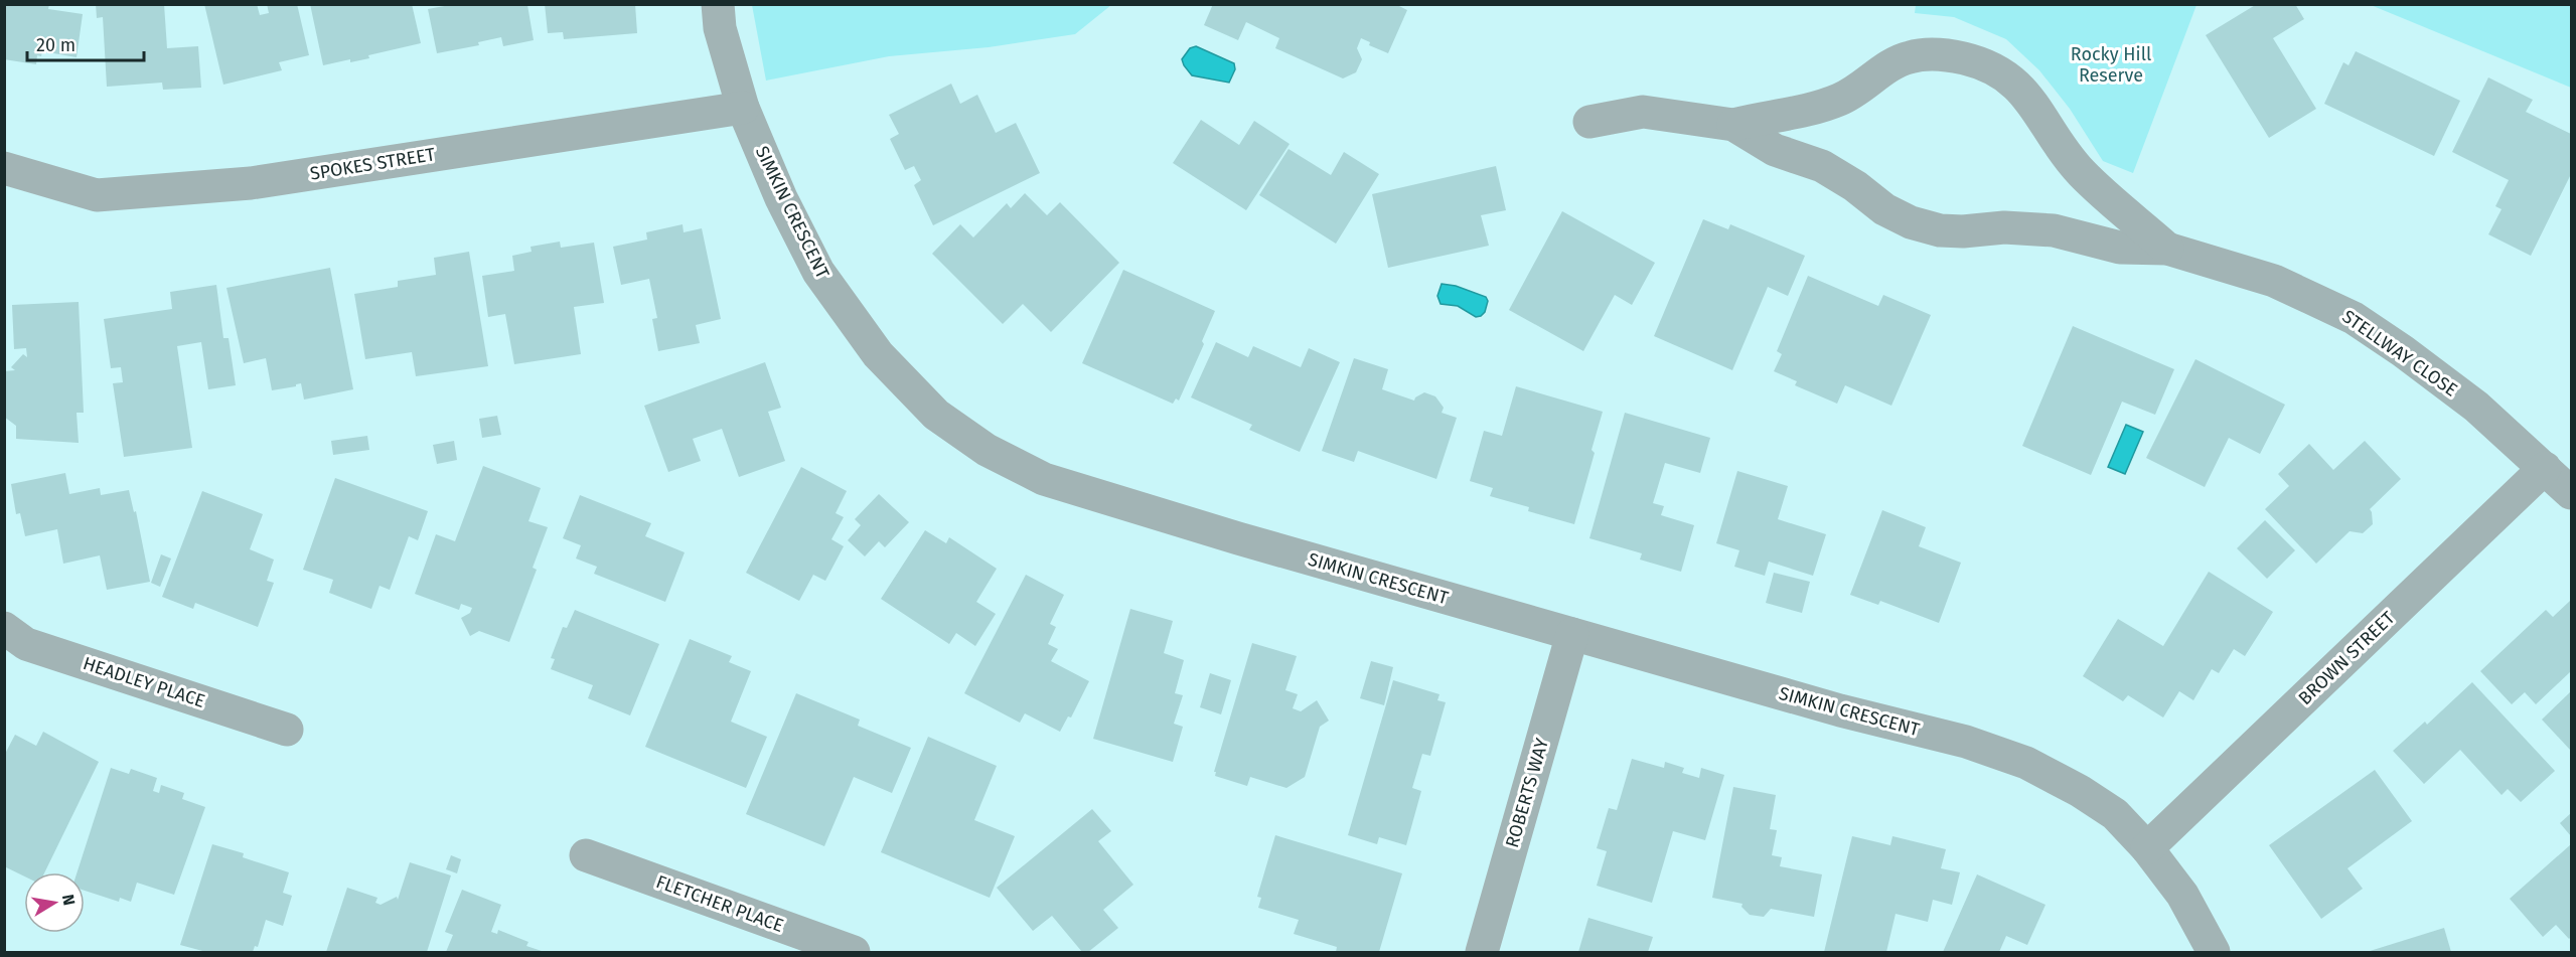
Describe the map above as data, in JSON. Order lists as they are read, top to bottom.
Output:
{
  "streets": {
    "street": [
      "SPOKES STREET",
      "SIMKIN CRESCENT",
      "STELLWAY CLOSE",
      "BROWN STREET",
      "HEADLEY PLACE",
      "ROBERTS WAY",
      "FLETCHER PLACE"
    ]
  },
  "crossings": [
    ["SPOKES STREET", "SIMKIN CRESCENT"],
    ["SIMKIN CRESCENT", "BROWN STREET"],
    ["SIMKIN CRESCENT", "ROBERTS WAY"],
    ["STELLWAY CLOSE", "BROWN STREET"]
  ],
  "parks": ["Rocky Hill Reserve"],
  "scale_bar": "20 m",
  "north": "right"
}
